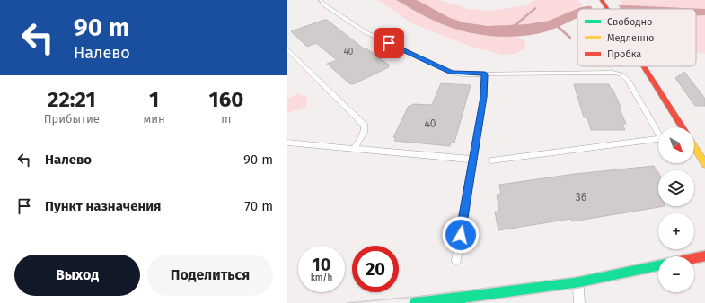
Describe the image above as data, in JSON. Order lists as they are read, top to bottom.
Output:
{
  "house_numbers": ["40", "40", "36"],
  "legend": ["Свободно", "Медленно", "Пробка"],
  "north": "bottom right",
  "page": {
    "turn": ["90 m", "Налево"],
    "eta": [
      "22:21",
      "Прибытие",
      "1",
      "мин",
      "160",
      "m"
    ],
    "map_buttons": ["+", "−"],
    "list": [
      {
        "name": "Налево",
        "value": "90 m"
      },
      {
        "name": "Пункт назначения",
        "value": "70 m"
      }
    ],
    "speed": "10 km/h",
    "limit": "20",
    "buttons": ["Выход", "Поделиться"]
  }
}
